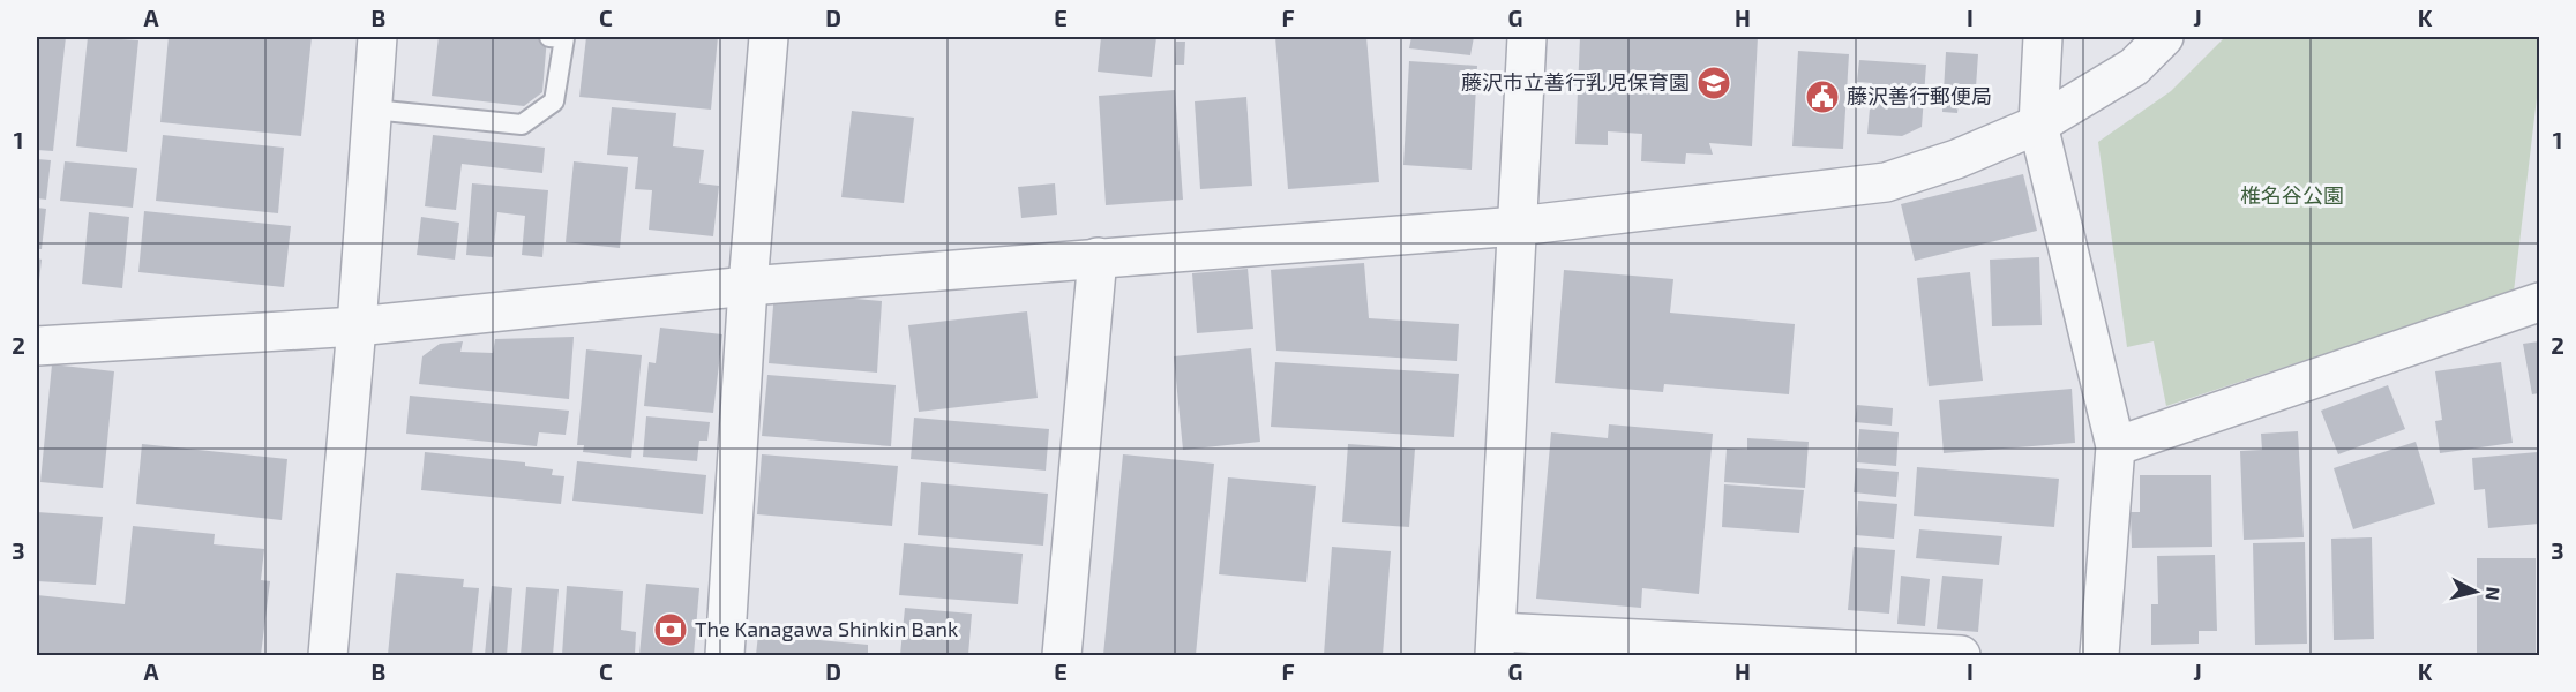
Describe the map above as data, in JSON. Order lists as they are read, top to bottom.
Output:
{
  "parks": ["椎名谷公園"],
  "places": {
    "school or university": ["藤沢市立善行乳児保育園"],
    "public building": ["藤沢善行郵便局"],
    "bank": ["The Kanagawa Shinkin Bank"]
  },
  "north": "right",
  "grid": {
    "columns": [
      "A",
      "B",
      "C",
      "D",
      "E",
      "F",
      "G",
      "H",
      "I",
      "J",
      "K"
    ],
    "rows": ["1", "2", "3"]
  }
}
